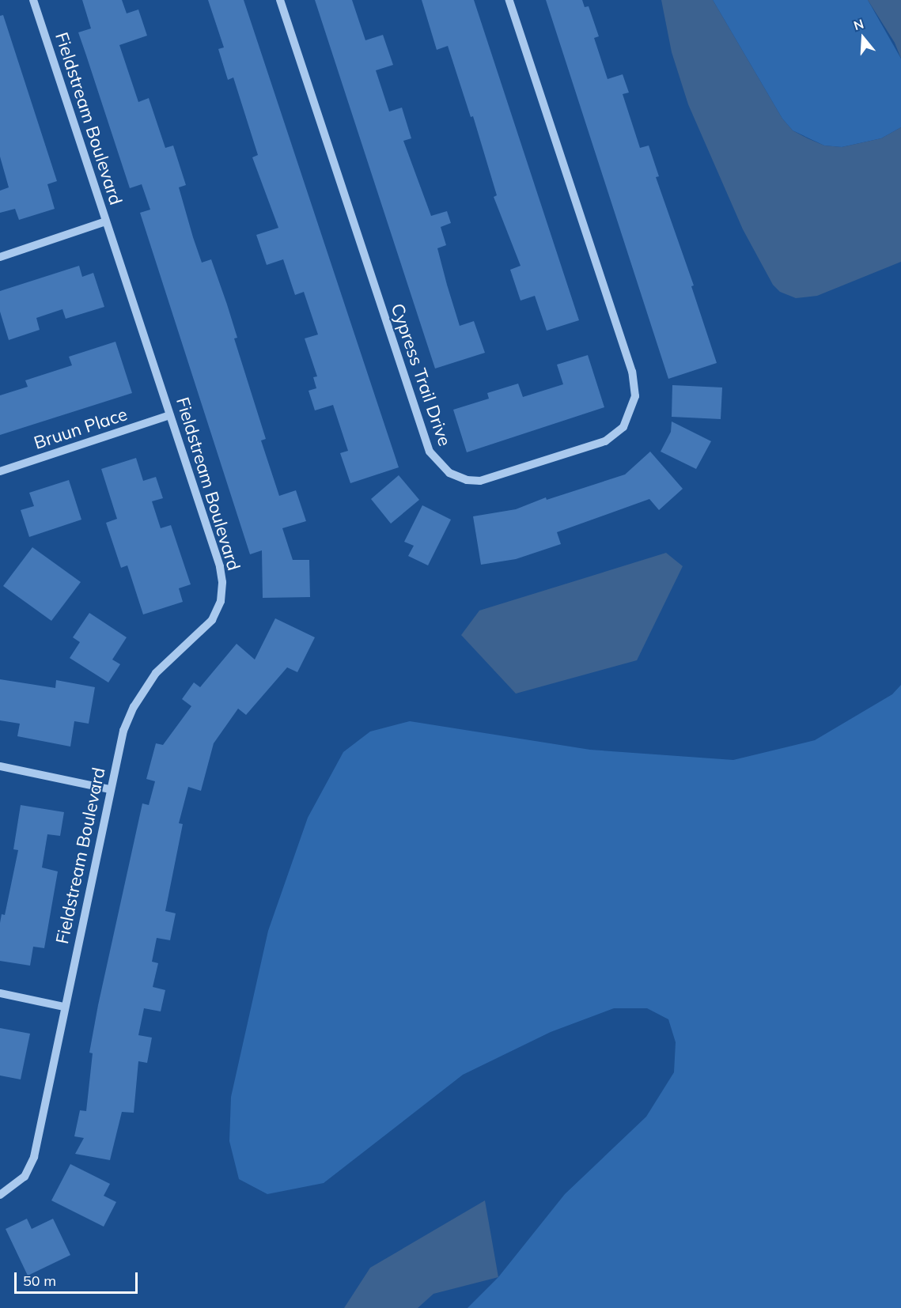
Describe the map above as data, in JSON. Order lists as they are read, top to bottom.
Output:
{
  "streets": {
    "street": ["Fieldstream Boulevard", "Cypress Trail Drive", "Bruun Place"]
  },
  "crossings": [
    ["Fieldstream Boulevard", "Bruun Place"]
  ],
  "scale_bar": "50 m",
  "north": "top"
}
